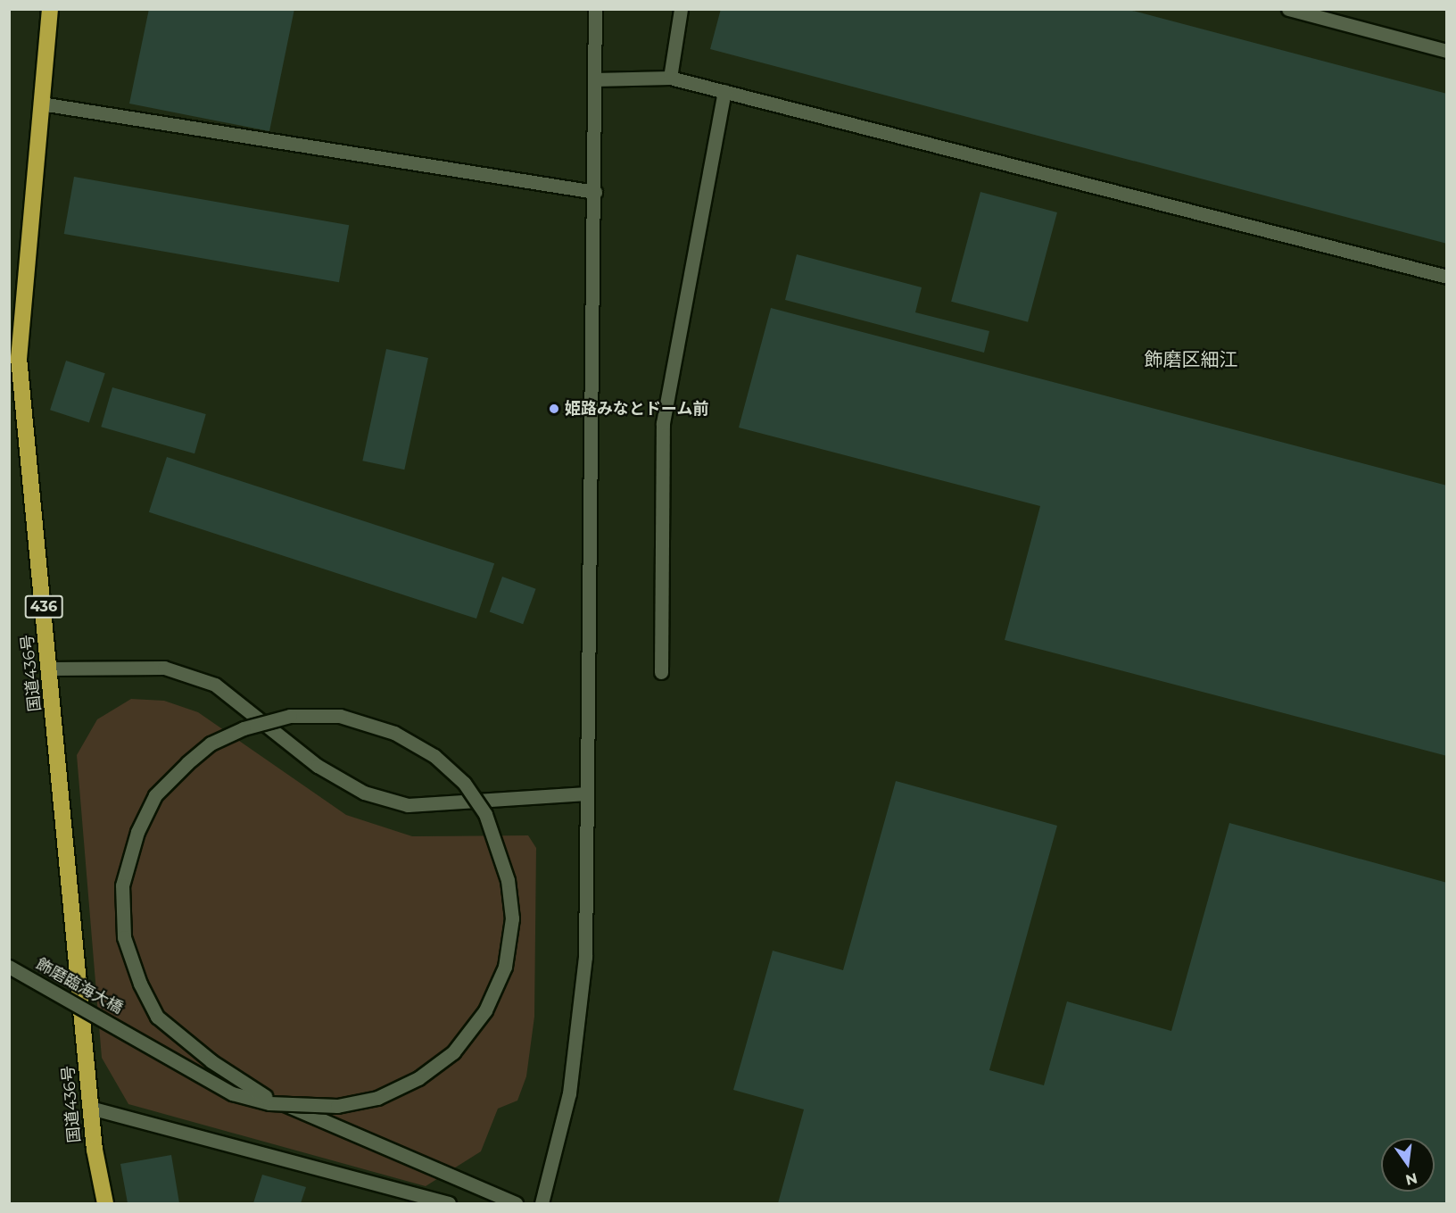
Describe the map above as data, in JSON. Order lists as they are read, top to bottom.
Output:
{
  "streets": {
    "highway": ["436", "国道436号"],
    "street": ["飾磨臨海大橋"]
  },
  "districts": ["飾磨区細江"],
  "places": ["姫路みなとドーム前"],
  "north": "bottom"
}
